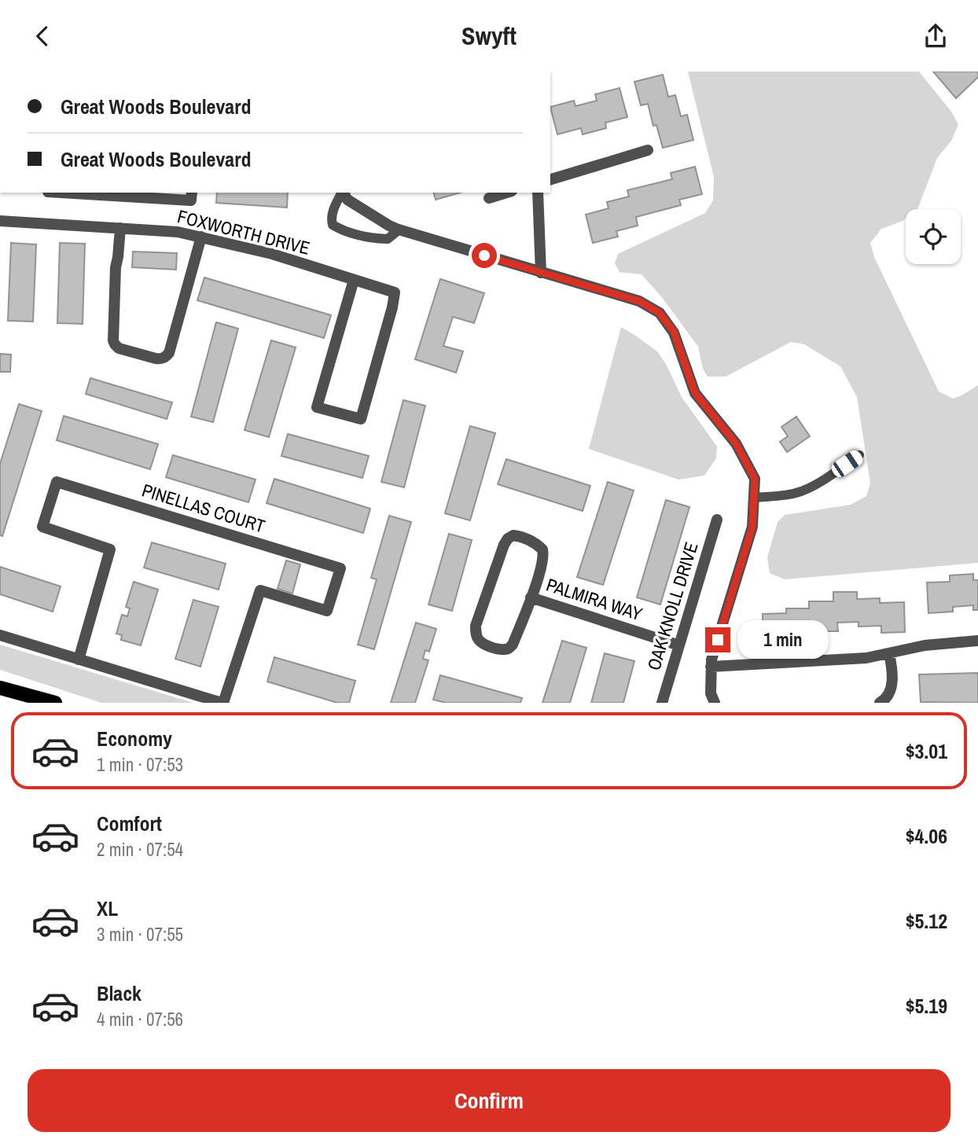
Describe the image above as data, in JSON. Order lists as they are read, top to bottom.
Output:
{
  "streets": {
    "street": [
      "FOXWORTH DRIVE",
      "PINELLAS COURT",
      "PALMIRA WAY",
      "OAK KNOLL DRIVE"
    ]
  },
  "crossings": [
    ["PALMIRA WAY", "OAK KNOLL DRIVE"]
  ],
  "page": {
    "header": "Swyft",
    "banner": ["Great Woods Boulevard", "Great Woods Boulevard"],
    "bubble": "1 min",
    "list": [
      {
        "name": "Economy",
        "note": "1 min · 07:53",
        "value": "$3.01"
      },
      {
        "name": "Comfort",
        "note": "2 min · 07:54",
        "value": "$4.06"
      },
      {
        "name": "XL",
        "note": "3 min · 07:55",
        "value": "$5.12"
      },
      {
        "name": "Black",
        "note": "4 min · 07:56",
        "value": "$5.19"
      }
    ],
    "buttons": "Confirm"
  }
}
